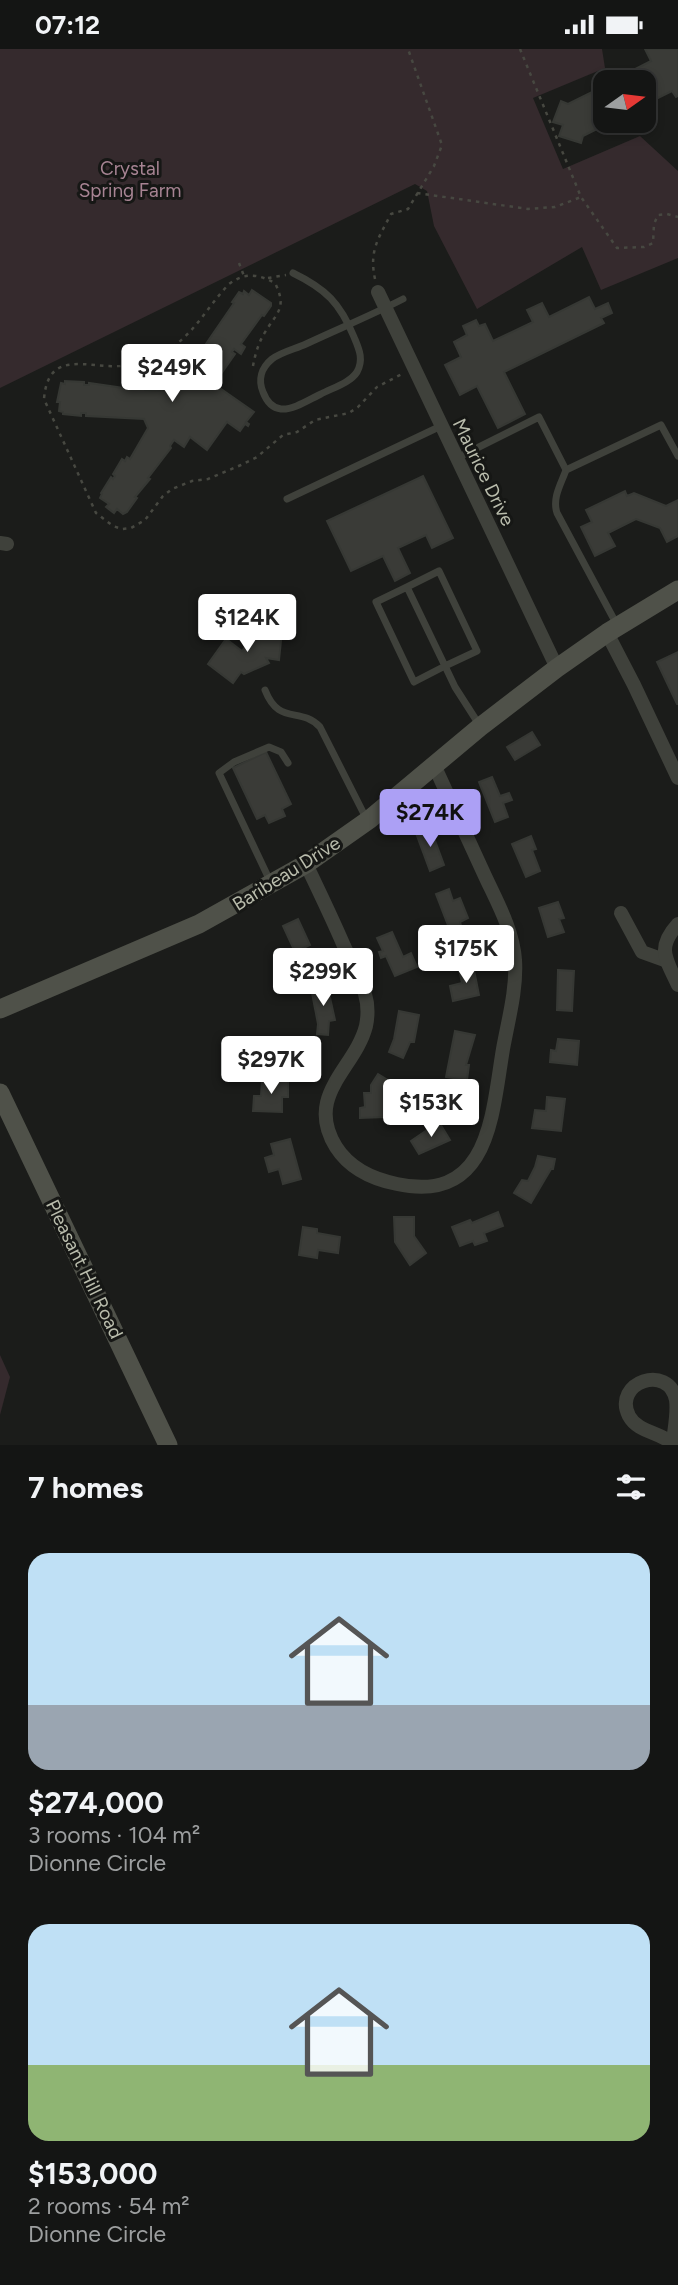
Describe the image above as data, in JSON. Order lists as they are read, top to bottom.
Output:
{
  "streets": {
    "street": ["Maurice Drive", "Baribeau Drive", "Pleasant Hill Road"]
  },
  "crossings": [
    ["Maurice Drive", "Baribeau Drive"]
  ],
  "parks": ["Crystal Spring Farm"],
  "north": "right",
  "page": {
    "status": "07:12",
    "price": [
      "$249K",
      "$124K",
      "$274K",
      "$175K",
      "$299K",
      "$297K",
      "$153K"
    ],
    "heading": "7 homes",
    "list": [
      {
        "name": "$274,000",
        "note": "3 rooms · 104 m² · Dionne Circle"
      },
      {
        "name": "$153,000",
        "note": "2 rooms · 54 m² · Dionne Circle"
      }
    ]
  }
}
